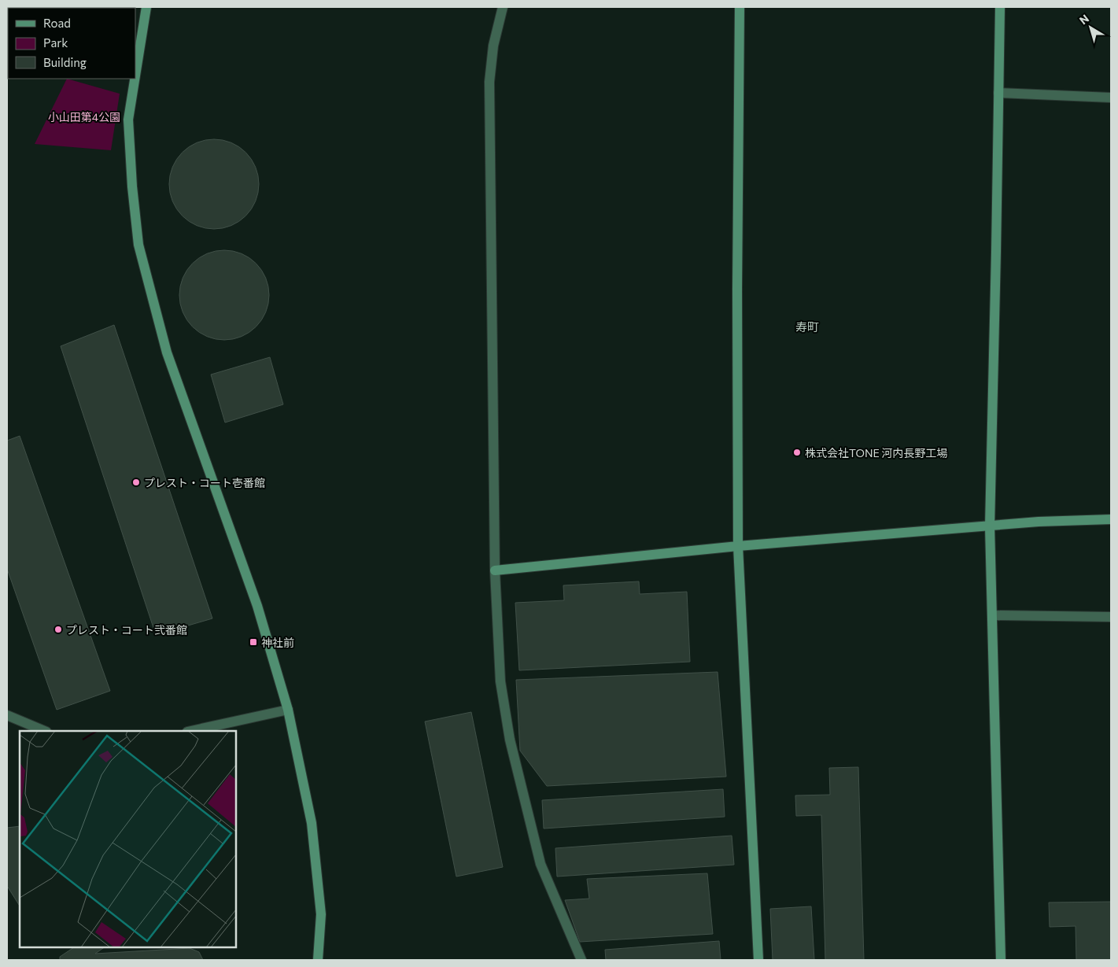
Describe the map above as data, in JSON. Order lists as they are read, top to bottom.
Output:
{
  "districts": ["寿町"],
  "parks": ["小山田第4公園"],
  "places": {
    "other": ["株式会社TONE 河内長野工場", "プレスト・コート壱番館", "プレスト・コート弐番館"],
    "transit": ["神社前"]
  },
  "legend": ["Road", "Park", "Building"],
  "north": "top left"
}
